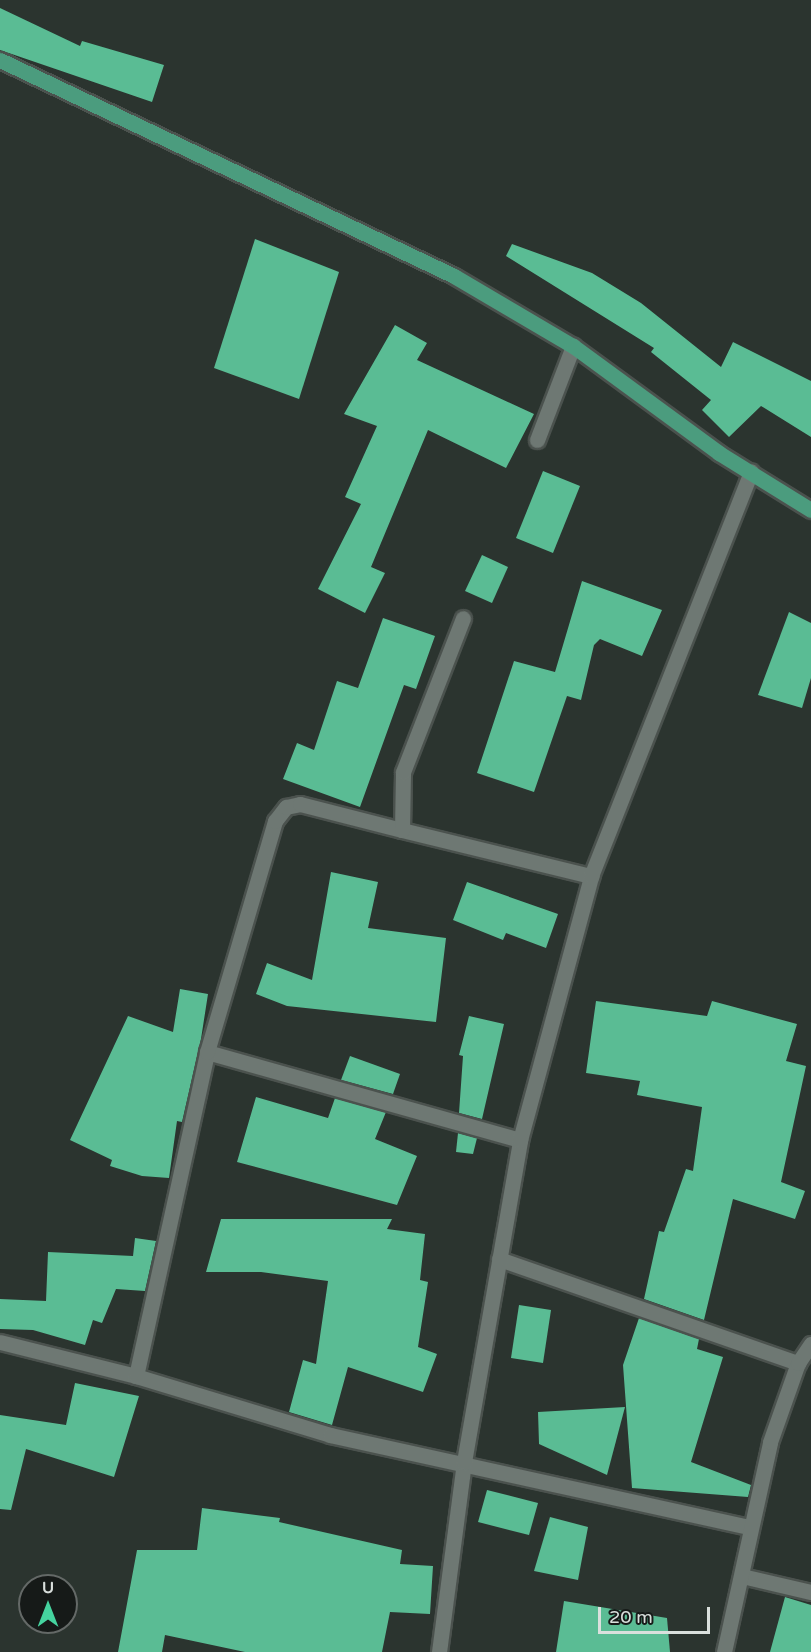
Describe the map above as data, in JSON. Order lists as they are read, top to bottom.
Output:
{
  "scale_bar": "20 m",
  "north": "top"
}
